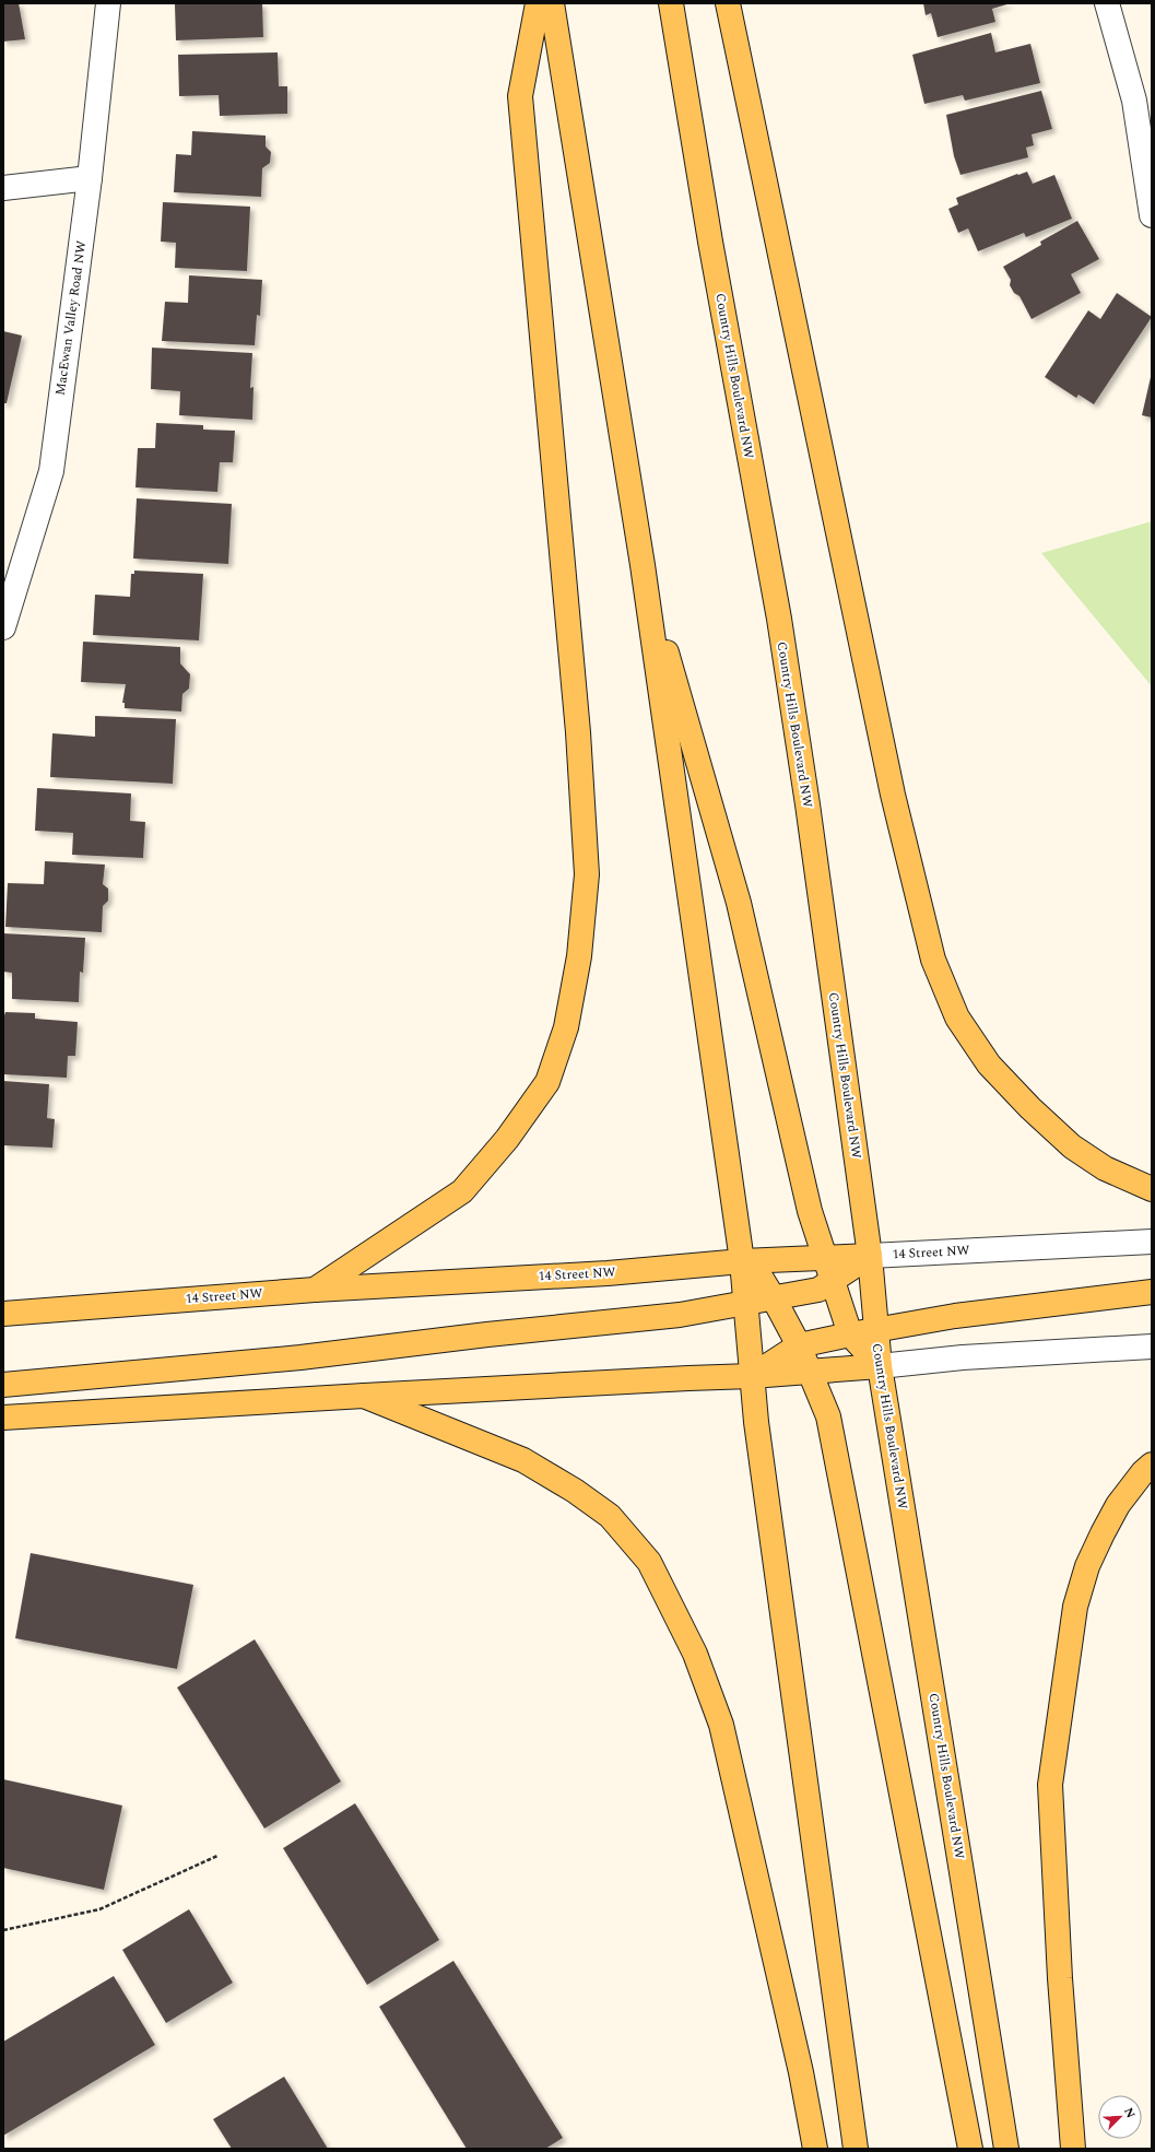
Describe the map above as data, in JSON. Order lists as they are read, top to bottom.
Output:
{
  "streets": {
    "main road": ["Country Hills Boulevard NW", "14 Street NW"],
    "street": ["MacEwan Valley Road NW"]
  },
  "crossings": [
    ["Country Hills Boulevard NW", "14 Street NW"]
  ],
  "north": "top right"
}
